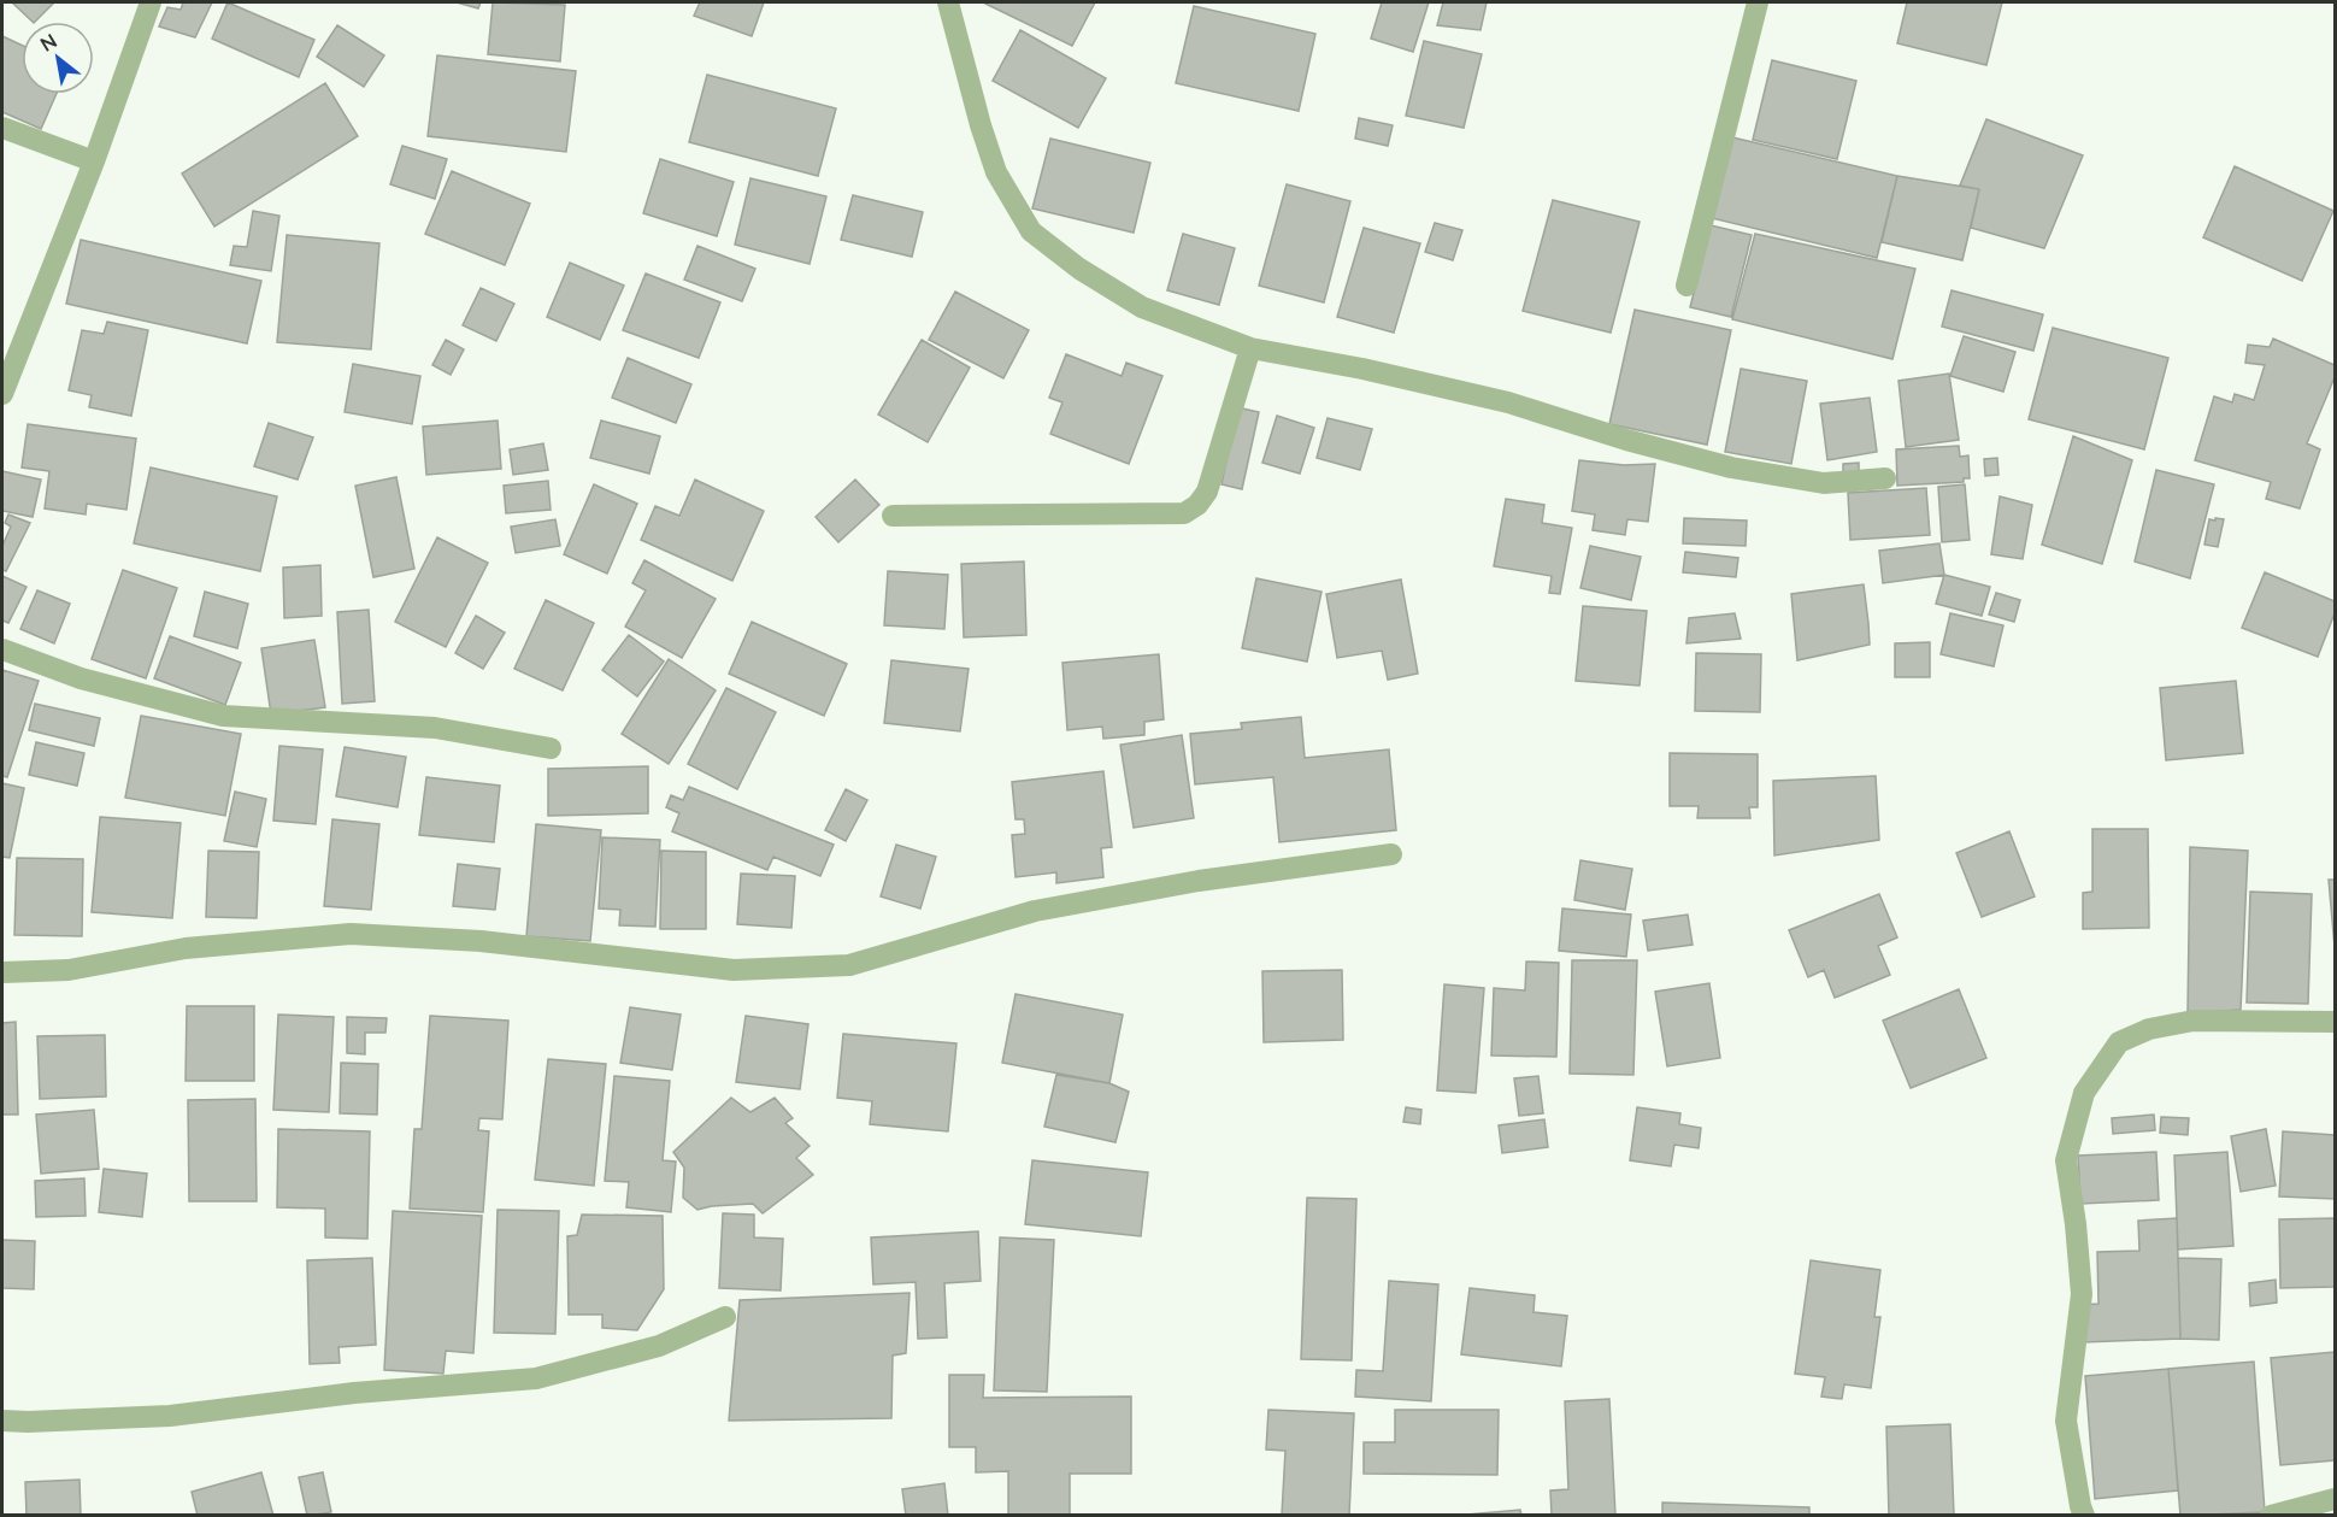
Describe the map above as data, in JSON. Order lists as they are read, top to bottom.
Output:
{
  "north": "top left"
}
